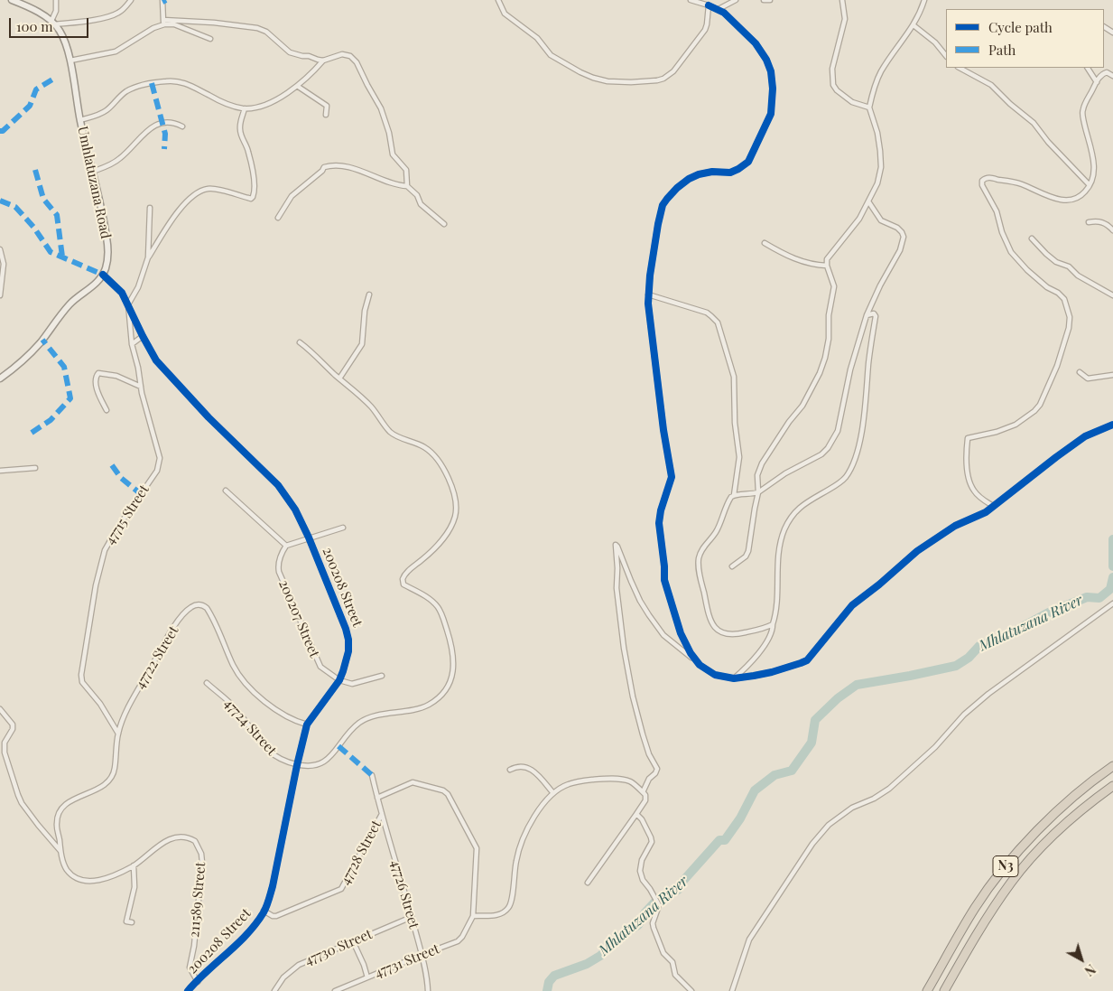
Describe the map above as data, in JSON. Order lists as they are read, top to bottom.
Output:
{
  "streets": {
    "highway": ["N3"],
    "street": [
      "Umhlatuzana Road",
      "47715 Street",
      "200208 Street",
      "200207 Street",
      "47722 Street",
      "47724 Street",
      "47728 Street",
      "47726 Street",
      "211589 Street",
      "47730 Street",
      "47731 Street"
    ]
  },
  "crossings": [
    ["Umhlatuzana Road", "200208 Street"],
    ["47715 Street", "200208 Street"],
    ["47715 Street", "47722 Street"],
    ["200208 Street", "200207 Street"],
    ["200208 Street", "47722 Street"],
    ["200208 Street", "47724 Street"],
    ["200208 Street", "47728 Street"],
    ["200208 Street", "211589 Street"],
    ["47722 Street", "211589 Street"],
    ["47728 Street", "47726 Street"],
    ["47726 Street", "47730 Street"],
    ["47726 Street", "47731 Street"]
  ],
  "water": ["Mhlatuzana River"],
  "legend": ["Cycle path", "Path"],
  "scale_bar": "100 m",
  "north": "bottom right"
}
